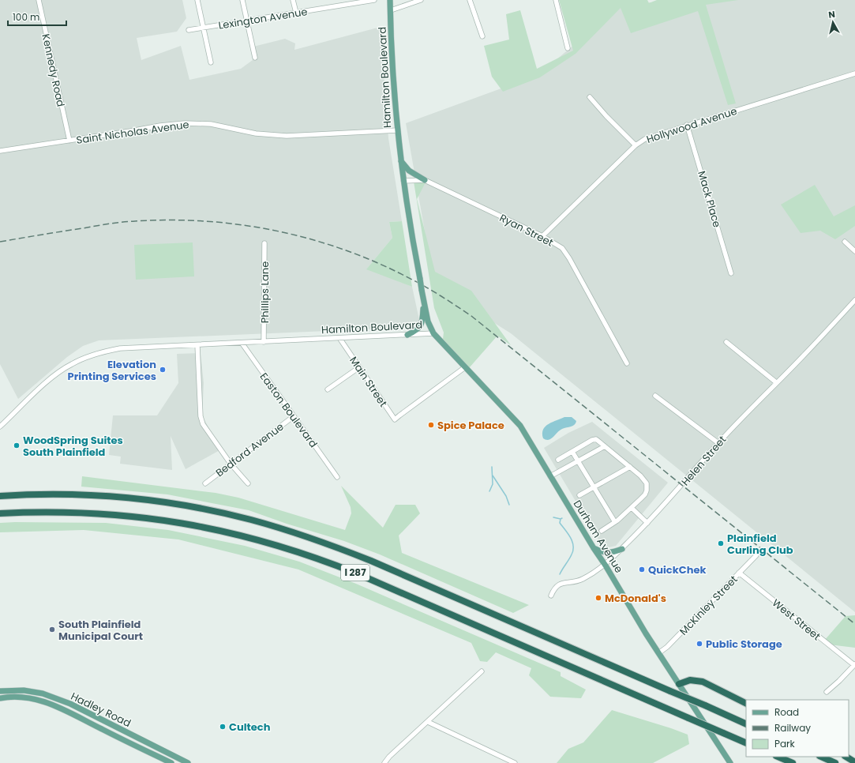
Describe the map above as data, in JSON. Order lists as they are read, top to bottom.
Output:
{
  "streets": {
    "highway": ["I 287"],
    "main road": ["Hamilton Boulevard", "Durham Avenue", "Hadley Road"],
    "street": [
      "Lexington Avenue",
      "Kennedy Road",
      "Hollywood Avenue",
      "Saint Nicholas Avenue",
      "Mack Place",
      "Ryan Street",
      "Phillips Lane",
      "Main Street",
      "Easton Boulevard",
      "Bedford Avenue",
      "Helen Street",
      "McKinley Street",
      "West Street"
    ]
  },
  "crossings": [
    ["Kennedy Road", "Saint Nicholas Avenue"],
    ["Hamilton Boulevard", "Saint Nicholas Avenue"],
    ["Hamilton Boulevard", "Ryan Street"],
    ["Hamilton Boulevard", "Phillips Lane"],
    ["Hamilton Boulevard", "Main Street"],
    ["Hamilton Boulevard", "Easton Boulevard"],
    ["Hamilton Boulevard", "Durham Avenue"],
    ["Hollywood Avenue", "Mack Place"],
    ["Hollywood Avenue", "Ryan Street"],
    ["Main Street", "Durham Avenue"],
    ["Easton Boulevard", "Bedford Avenue"],
    ["Helen Street", "Durham Avenue"],
    ["Durham Avenue", "McKinley Street"],
    ["McKinley Street", "West Street"]
  ],
  "places": [
    "Elevation Printing Services",
    "Spice Palace",
    "WoodSpring Suites South Plainfield",
    "Plainfield Curling Club",
    "QuickChek",
    "McDonald's",
    "South Plainfield Municipal Court",
    "Public Storage",
    "Cultech"
  ],
  "legend": ["Road", "Railway", "Park"],
  "scale_bar": "100 m",
  "north": "top"
}
